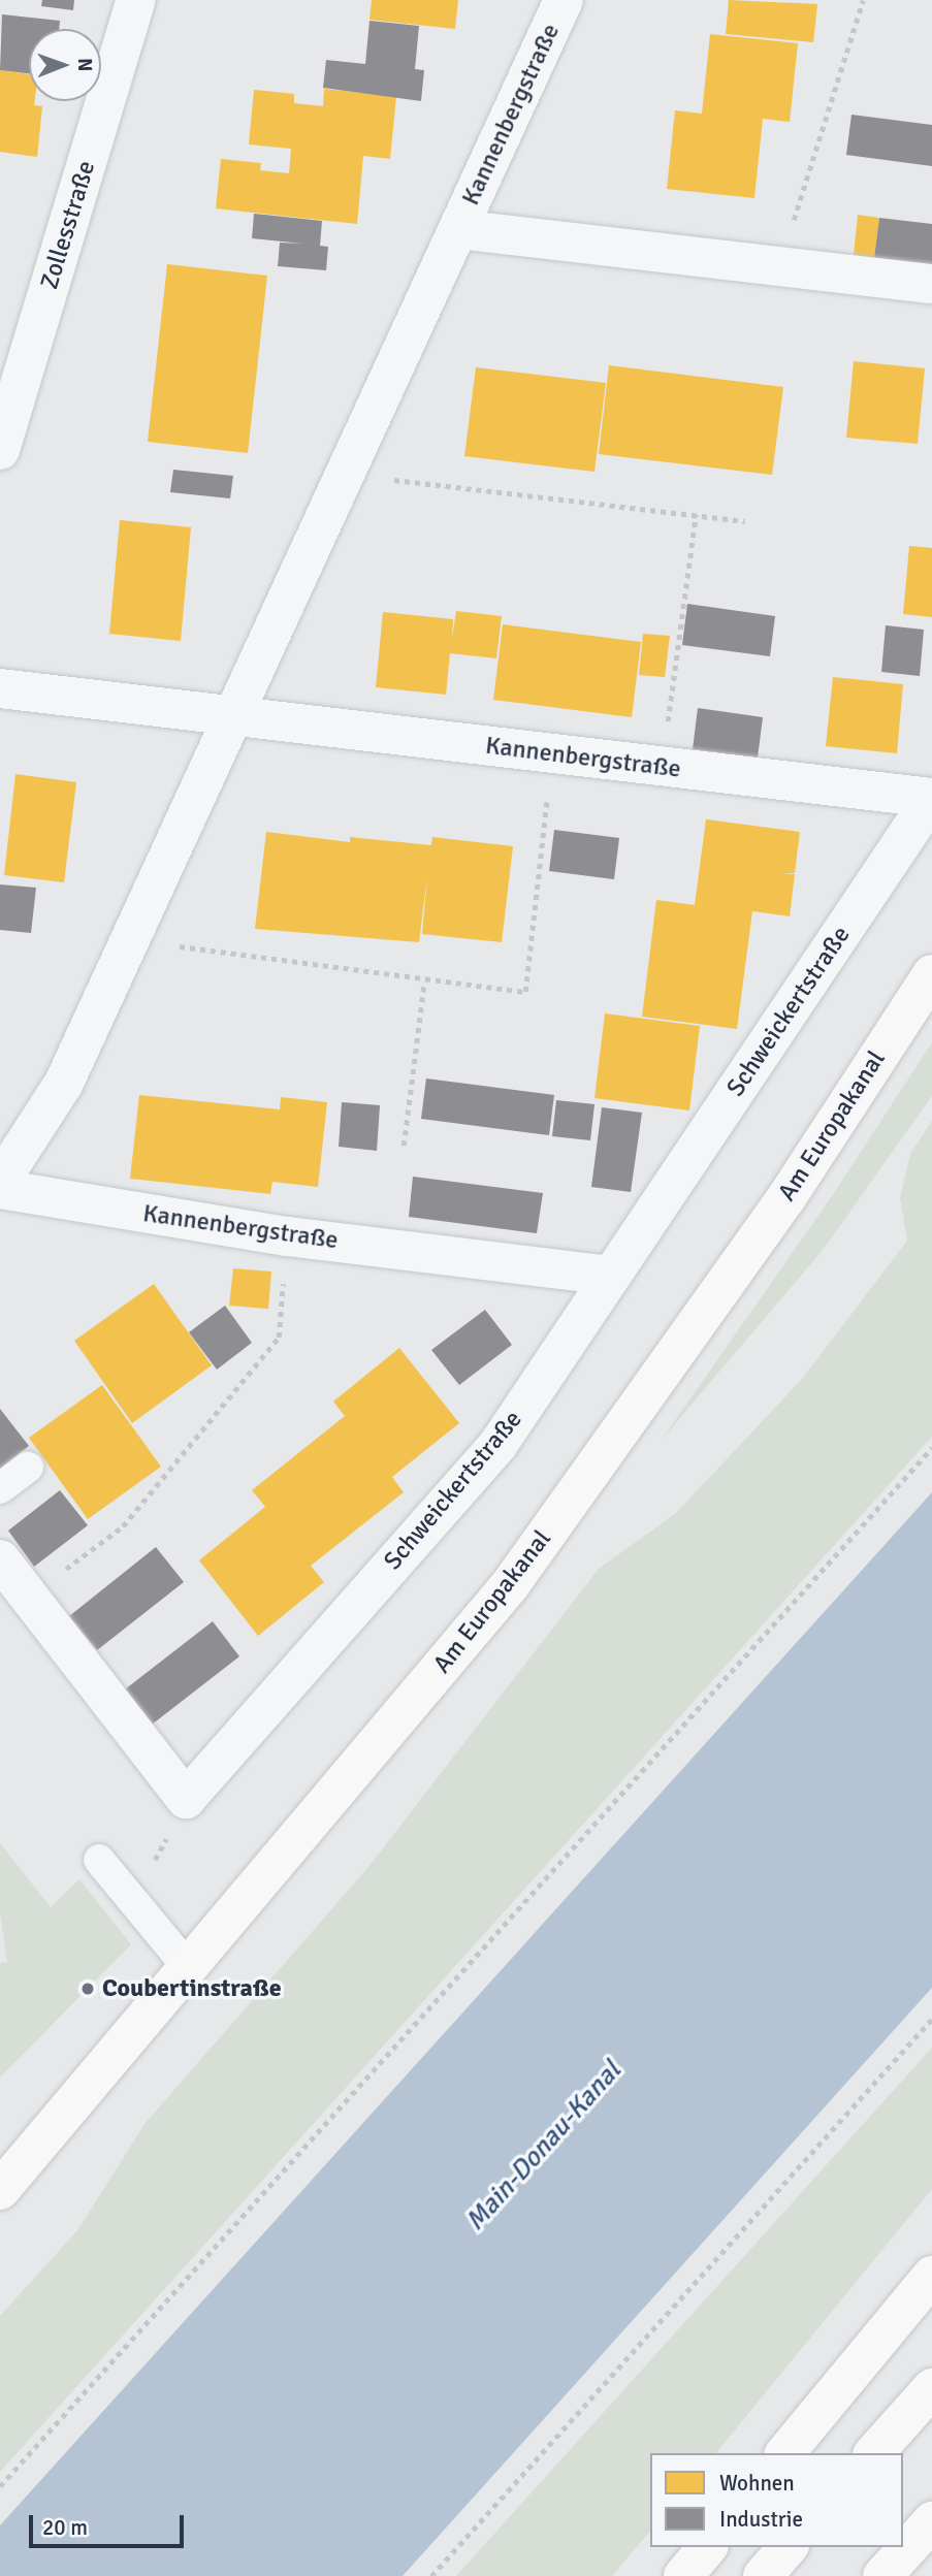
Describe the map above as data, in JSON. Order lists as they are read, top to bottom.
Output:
{
  "streets": {
    "main road": ["Am Europakanal"],
    "street": ["Kannenbergstraße", "Zollesstraße", "Schweickertstraße"]
  },
  "crossings": [
    ["Kannenbergstraße", "Schweickertstraße"]
  ],
  "water": ["Main-Donau-Kanal"],
  "places": ["Coubertinstraße"],
  "legend": ["Wohnen", "Industrie"],
  "scale_bar": "20 m",
  "north": "right"
}
